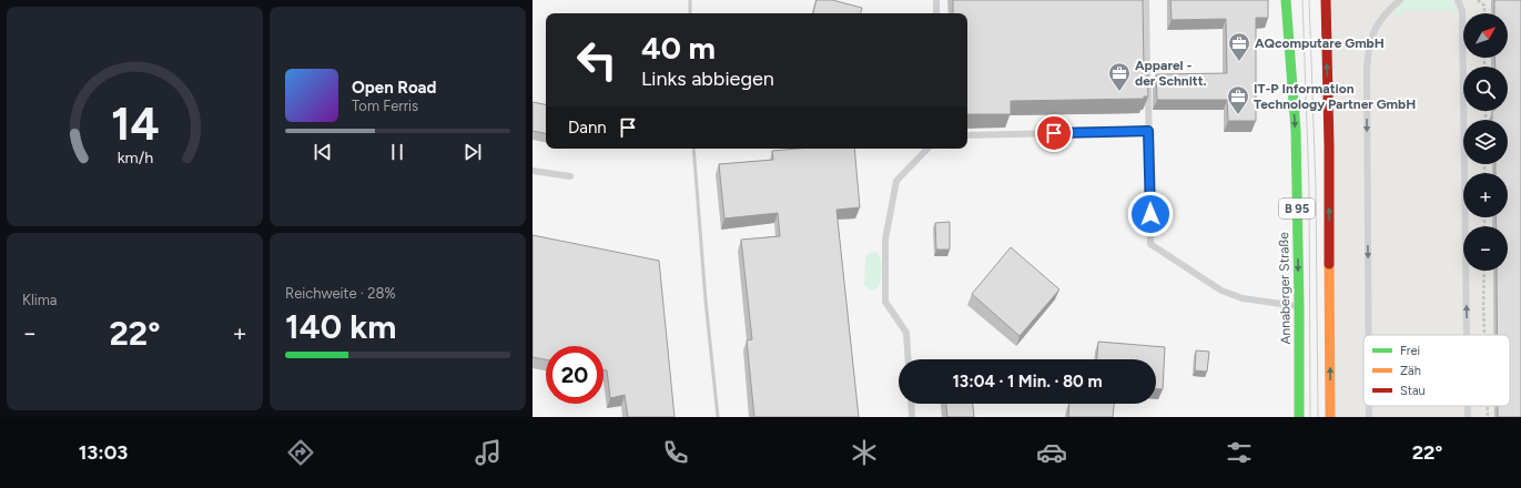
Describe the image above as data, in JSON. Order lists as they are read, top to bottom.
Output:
{
  "streets": {
    "main road": ["B 95", "Annaberger Straße"]
  },
  "places": {
    "office": ["AQcomputare GmbH", "Apparel - der Schnitt.", "IT-P Information Technology Partner GmbH"]
  },
  "legend": ["Frei", "Zäh", "Stau"],
  "north": "top right",
  "page": {
    "map_buttons": ["+", "−"],
    "turn": ["40 m", "Links abbiegen"],
    "song": ["Open Road", "Tom Ferris"],
    "then": "Dann",
    "tile": [
      "Klima",
      ["Reichweite · 28%", "140 km"]
    ],
    "heat": ["−", "22°", "+"],
    "limit": "20",
    "trip": "13:04 · 1 Min. · 80 m",
    "tabs": ["13:03", "22°"],
    "gauge": ["14", "km/h"]
  }
}
